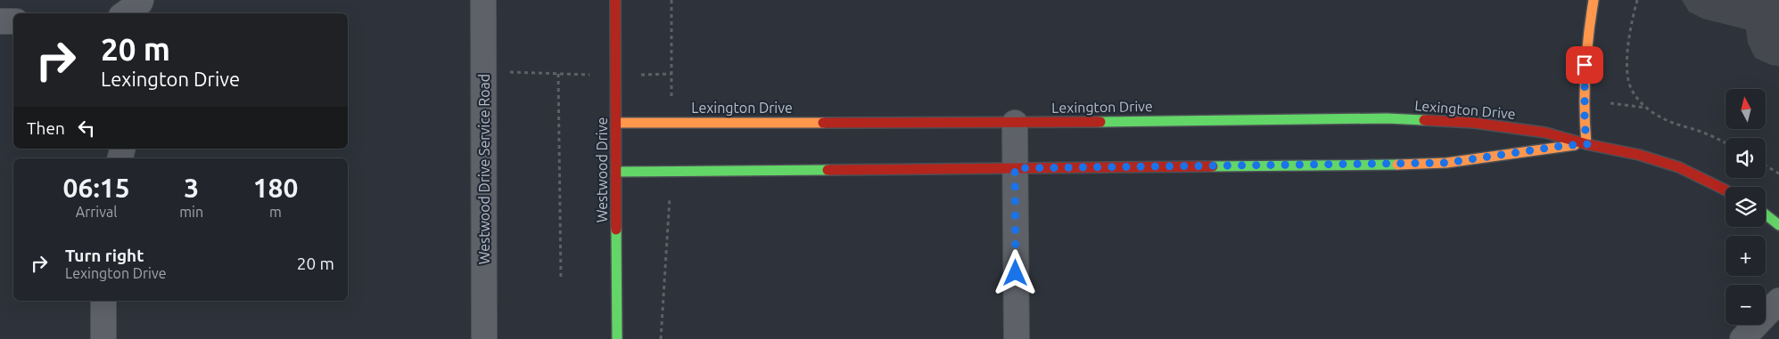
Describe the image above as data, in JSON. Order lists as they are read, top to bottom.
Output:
{
  "streets": {
    "street": ["Lexington Drive", "Westwood Drive Service Road", "Westwood Drive"]
  },
  "crossings": [
    ["Lexington Drive", "Westwood Drive"]
  ],
  "north": "top",
  "page": {
    "turn": ["20 m", "Lexington Drive"],
    "map_buttons": ["+", "−"],
    "then": "Then",
    "eta": [
      "06:15",
      "Arrival",
      "3",
      "min",
      "180",
      "m"
    ],
    "list": [
      {
        "name": "Turn right",
        "note": "Lexington Drive",
        "value": "20 m"
      }
    ]
  }
}
